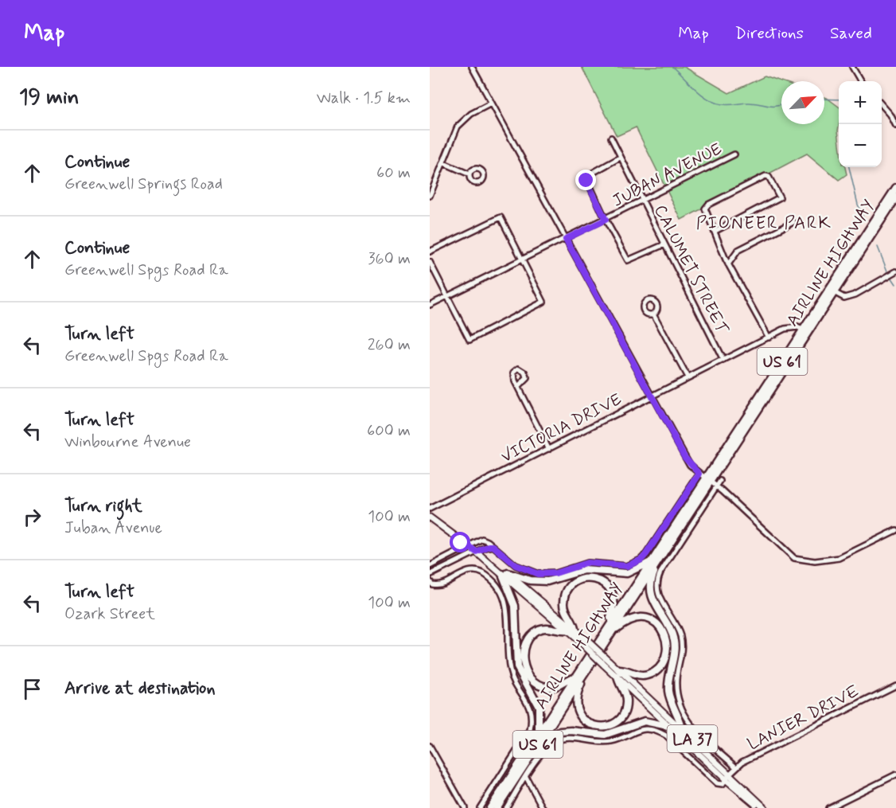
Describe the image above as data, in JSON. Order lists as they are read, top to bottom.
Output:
{
  "streets": {
    "highway": ["AIRLINE HIGHWAY", "US 61"],
    "main road": ["LA 37"],
    "street": [
      "JUBAN AVENUE",
      "CALUMET STREET",
      "VICTORIA DRIVE",
      "LANIER DRIVE"
    ]
  },
  "crossings": [
    ["JUBAN AVENUE", "CALUMET STREET"],
    ["AIRLINE HIGHWAY", "VICTORIA DRIVE"],
    ["CALUMET STREET", "VICTORIA DRIVE"],
    ["LANIER DRIVE", "LA 37"]
  ],
  "districts": ["PIONEER PARK"],
  "north": "top right",
  "page": {
    "header": "Map",
    "nav": ["Map", "Directions", "Saved"],
    "heading": ["19 min", "Walk · 1.5 km"],
    "map_buttons": ["+", "−"],
    "list": [
      ["Continue", "Greenwell Springs Road", "60 m"],
      ["Continue", "Greenwell Spgs Road Ra", "360 m"],
      ["Turn left", "Greenwell Spgs Road Ra", "260 m"],
      ["Turn left", "Winbourne Avenue", "600 m"],
      ["Turn right", "Juban Avenue", "100 m"],
      ["Turn left", "Ozark Street", "100 m"],
      "Arrive at destination"
    ]
  }
}
